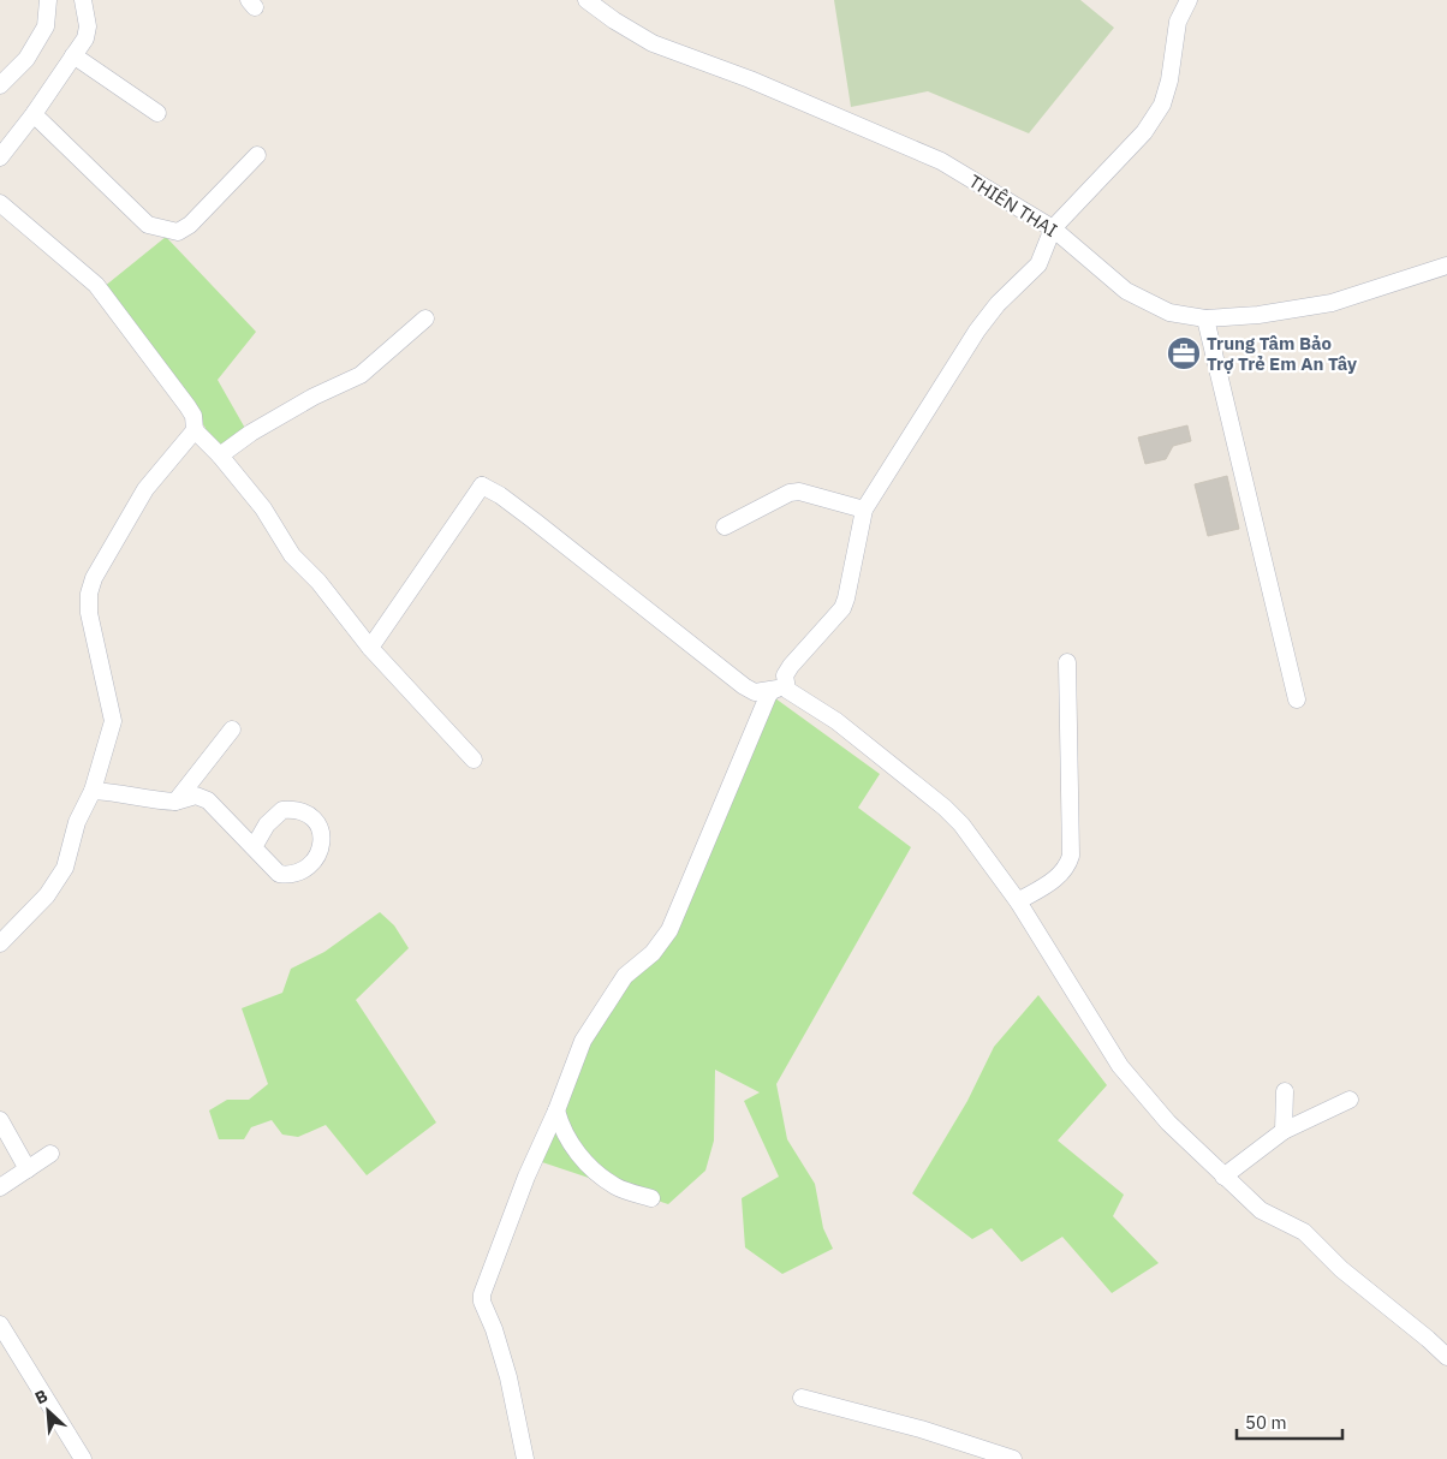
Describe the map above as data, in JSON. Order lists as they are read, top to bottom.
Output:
{
  "streets": {
    "street": ["THIÊN THAI"]
  },
  "places": {
    "office": ["Trung Tâm Bảo Trợ Trẻ Em An Tây"]
  },
  "scale_bar": "50 m",
  "north": "top left"
}
